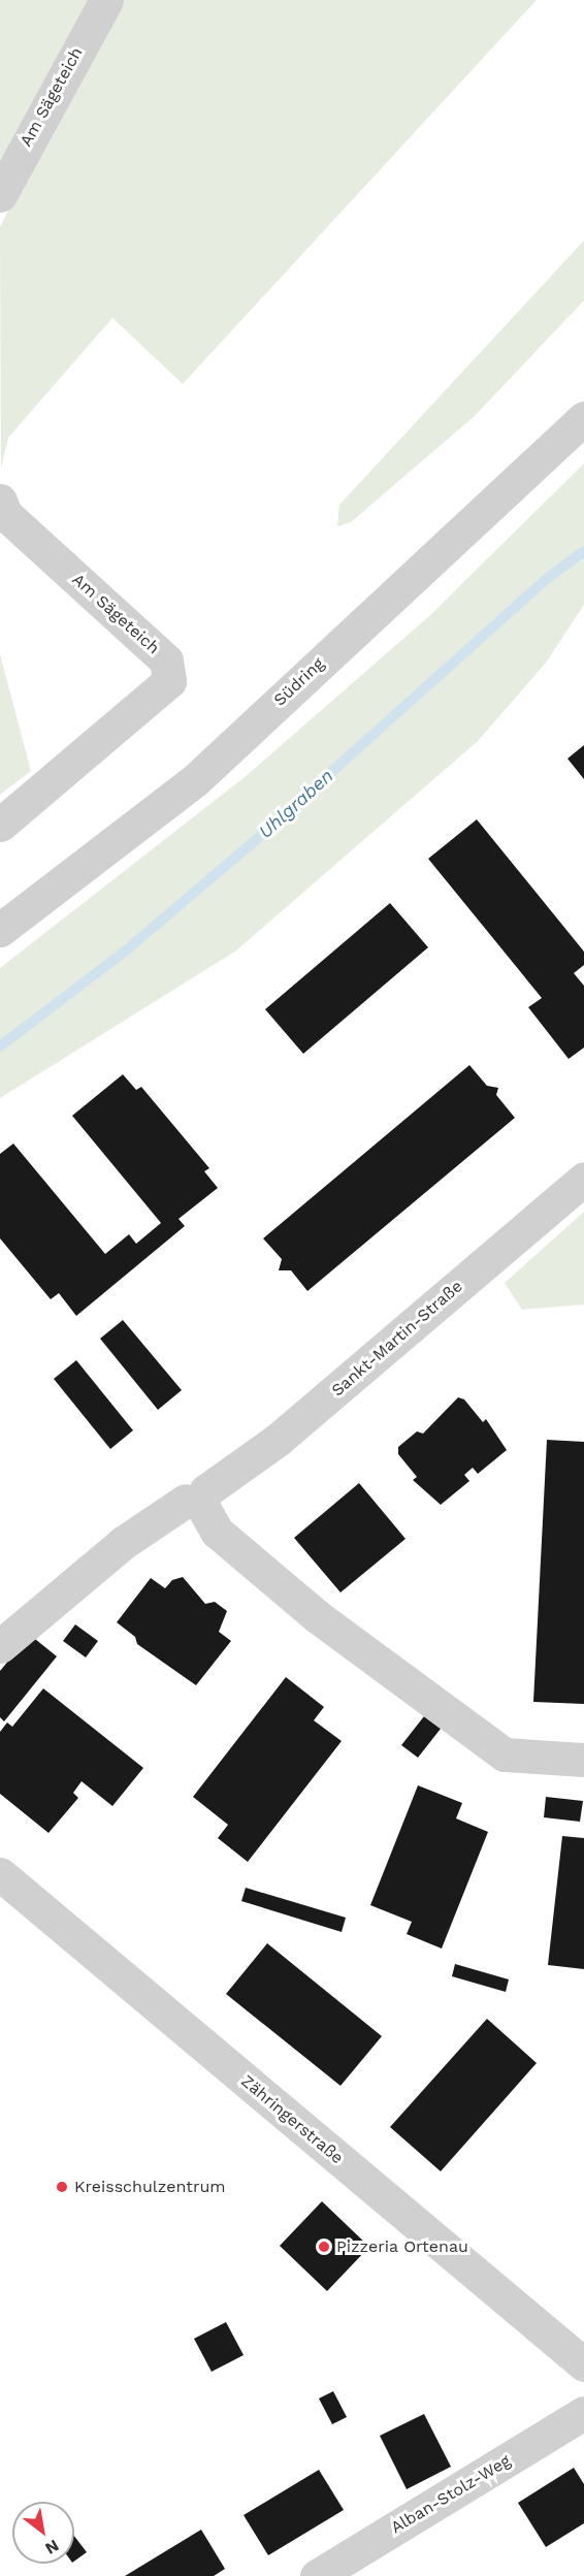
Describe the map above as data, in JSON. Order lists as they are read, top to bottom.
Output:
{
  "streets": {
    "street": [
      "Am Sägeteich",
      "Südring",
      "Sankt-Martin-Straße",
      "Zähringerstraße",
      "Alban-Stolz-Weg"
    ]
  },
  "water": ["Uhlgraben"],
  "places": ["Kreisschulzentrum", "Pizzeria Ortenau"],
  "north": "bottom right"
}
